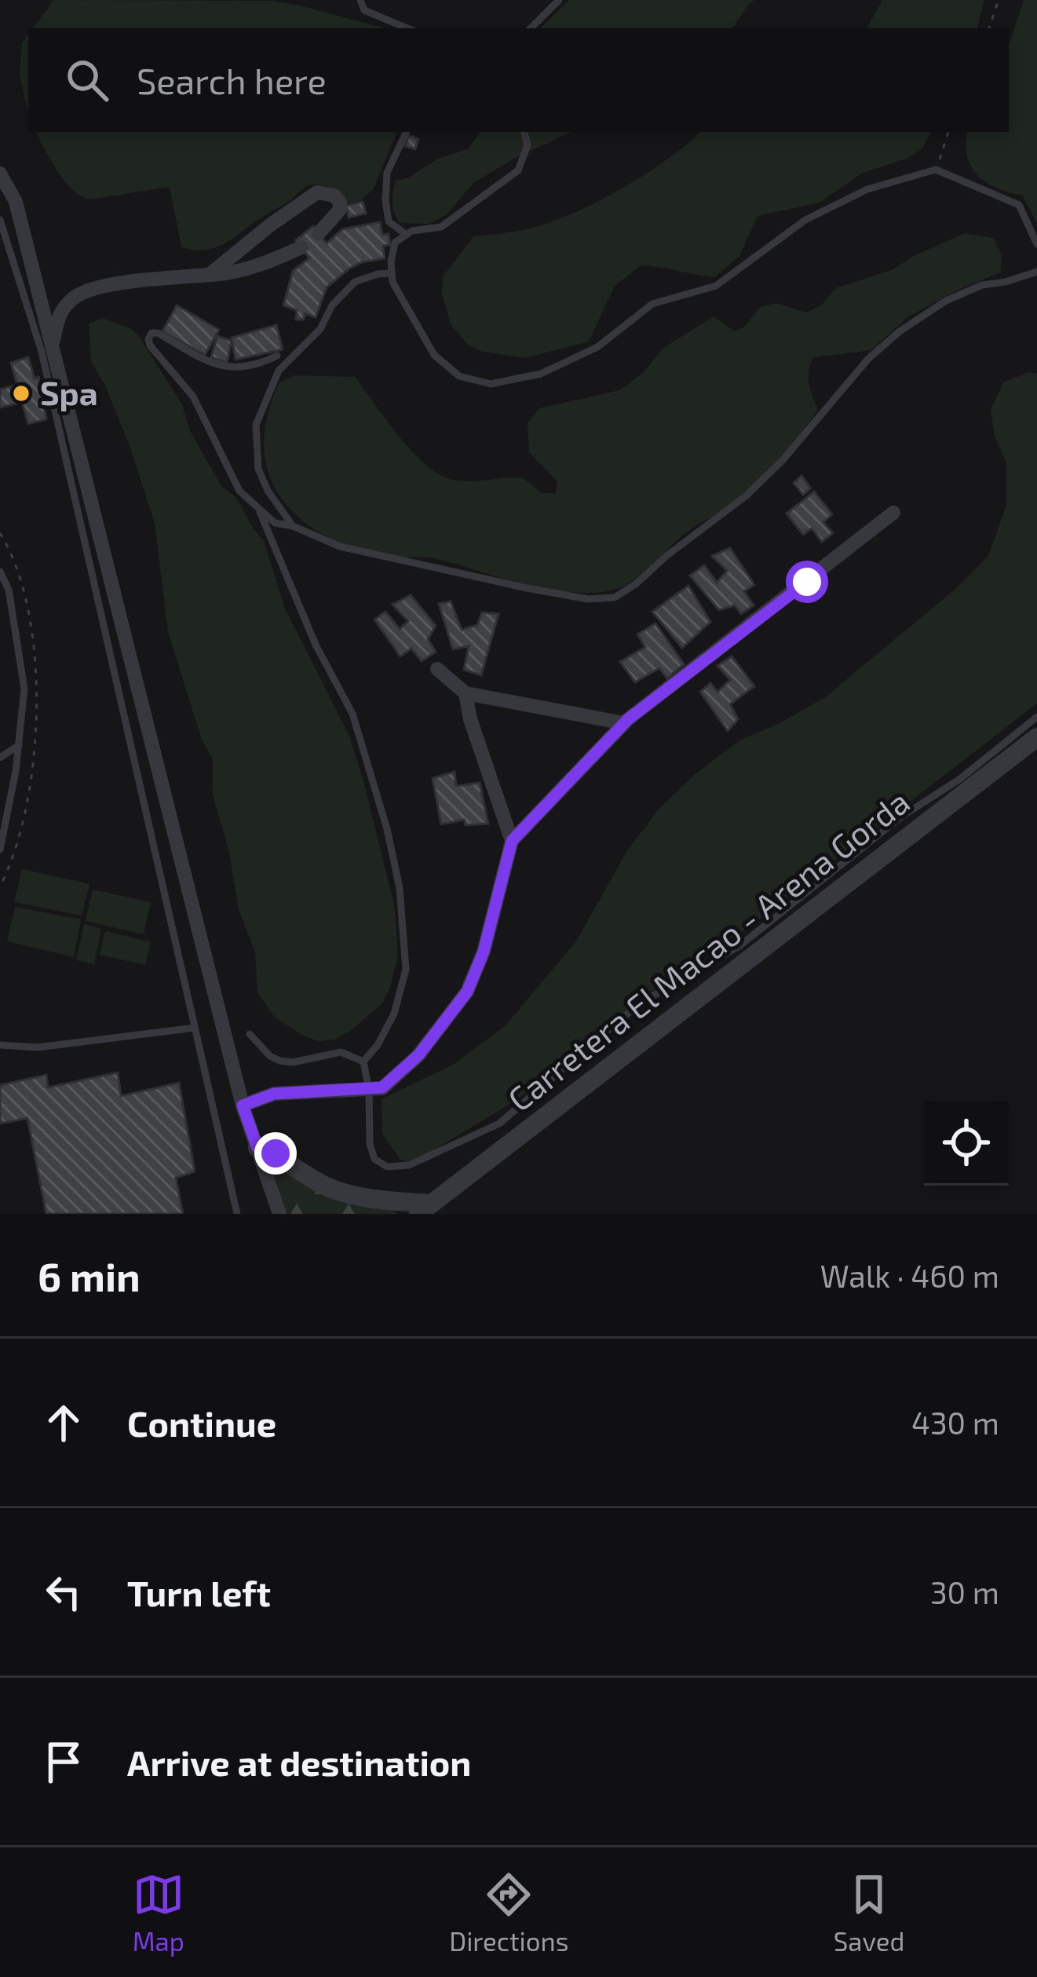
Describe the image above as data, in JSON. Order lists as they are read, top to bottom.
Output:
{
  "streets": {
    "street": ["Carretera El Macao - Arena Gorda"]
  },
  "places": ["Spa"],
  "page": {
    "search": "Search here",
    "heading": ["6 min", "Walk · 460 m"],
    "list": [
      ["Continue", "430 m"],
      ["Turn left", "30 m"],
      "Arrive at destination"
    ],
    "nav": ["Map", "Directions", "Saved"]
  }
}
